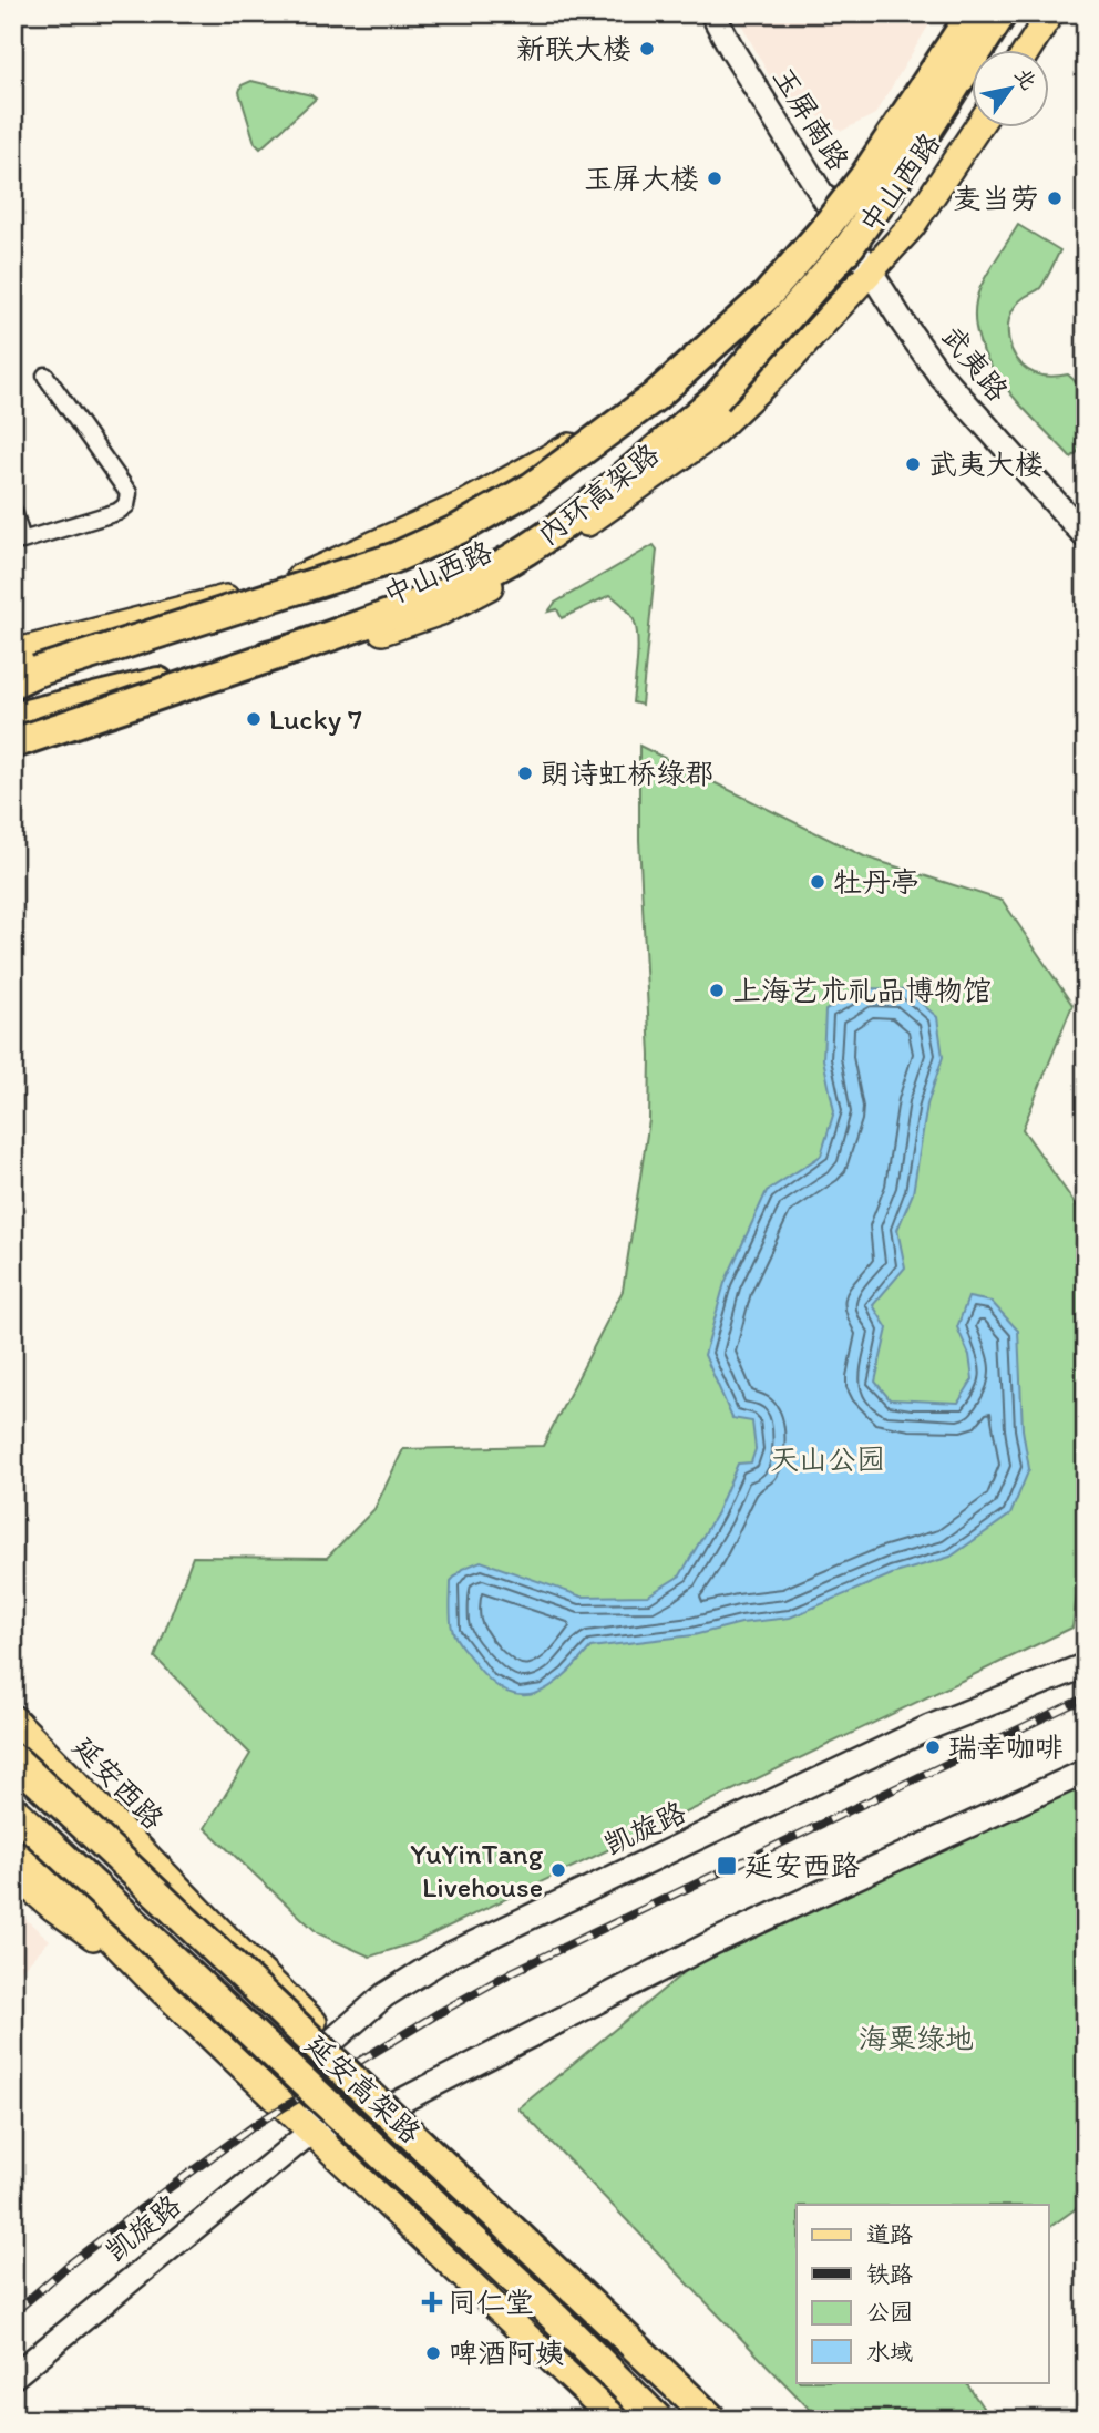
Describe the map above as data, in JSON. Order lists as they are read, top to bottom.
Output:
{
  "streets": {
    "highway": ["内环高架路", "延安高架路"],
    "main road": ["中山西路", "延安西路"],
    "street": ["玉屏南路", "武夷路", "凯旋路"]
  },
  "crossings": [
    ["玉屏南路", "中山西路"],
    ["玉屏南路", "武夷路"],
    ["中山西路", "武夷路"],
    ["延安西路", "凯旋路"],
    ["延安西路", "延安高架路"]
  ],
  "parks": ["天山公园", "海粟绿地"],
  "places": {
    "other": [
      "新联大楼",
      "玉屏大楼",
      "麦当劳",
      "武夷大楼",
      "Lucky 7",
      "朗诗虹桥绿郡",
      "牡丹亭",
      "上海艺术礼品博物馆",
      "瑞幸咖啡",
      "YuYinTang Livehouse",
      "啤酒阿姨"
    ],
    "transit": ["延安西路"],
    "health": ["同仁堂"]
  },
  "legend": [
    "道路",
    "铁路",
    "公园",
    "水域"
  ],
  "north": "top right"
}
